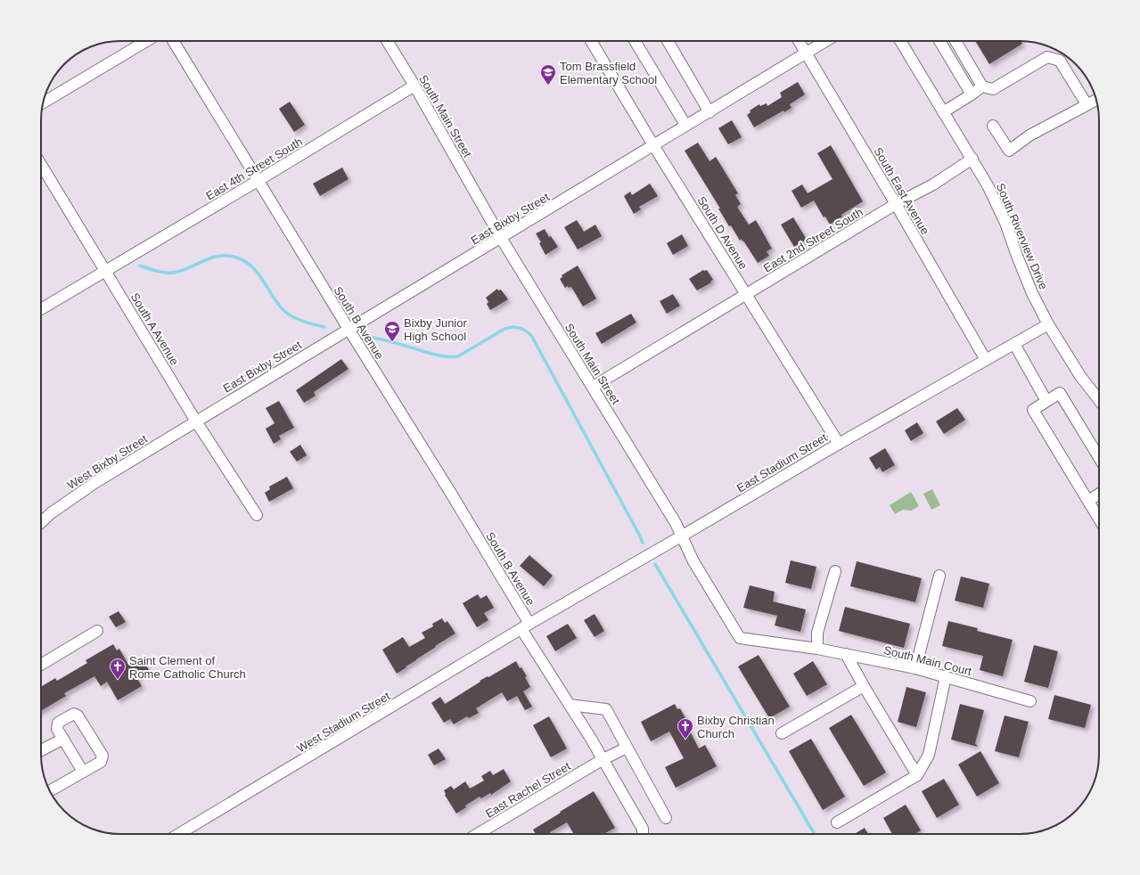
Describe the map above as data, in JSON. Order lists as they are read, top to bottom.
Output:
{
  "streets": {
    "street": [
      "South Main Street",
      "East 4th Street South",
      "South East Avenue",
      "East Bixby Street",
      "South D Avenue",
      "South Riverview Drive",
      "East 2nd Street South",
      "South B Avenue",
      "South A Avenue",
      "West Bixby Street",
      "East Stadium Street",
      "South Main Court",
      "West Stadium Street",
      "East Rachel Street"
    ]
  },
  "crossings": [
    ["South Main Street", "East 4th Street South"],
    ["South Main Street", "East Bixby Street"],
    ["South Main Street", "East 2nd Street South"],
    ["South Main Street", "East Stadium Street"],
    ["South Main Street", "South Main Court"],
    ["East 4th Street South", "South B Avenue"],
    ["East 4th Street South", "South A Avenue"],
    ["South East Avenue", "East Bixby Street"],
    ["South East Avenue", "East 2nd Street South"],
    ["South East Avenue", "East Stadium Street"],
    ["East Bixby Street", "South D Avenue"],
    ["East Bixby Street", "South B Avenue"],
    ["East Bixby Street", "South A Avenue"],
    ["East Bixby Street", "West Bixby Street"],
    ["South D Avenue", "East 2nd Street South"],
    ["South D Avenue", "East Stadium Street"],
    ["South Riverview Drive", "East 2nd Street South"],
    ["South Riverview Drive", "East Stadium Street"],
    ["South B Avenue", "East Stadium Street"],
    ["South B Avenue", "West Stadium Street"],
    ["South B Avenue", "East Rachel Street"],
    ["South A Avenue", "West Bixby Street"],
    ["East Stadium Street", "West Stadium Street"]
  ],
  "places": {
    "school or university": ["Tom Brassfield Elementary School", "Bixby Junior High School"],
    "church": ["Saint Clement of Rome Catholic Church", "Bixby Christian Church"]
  }
}
